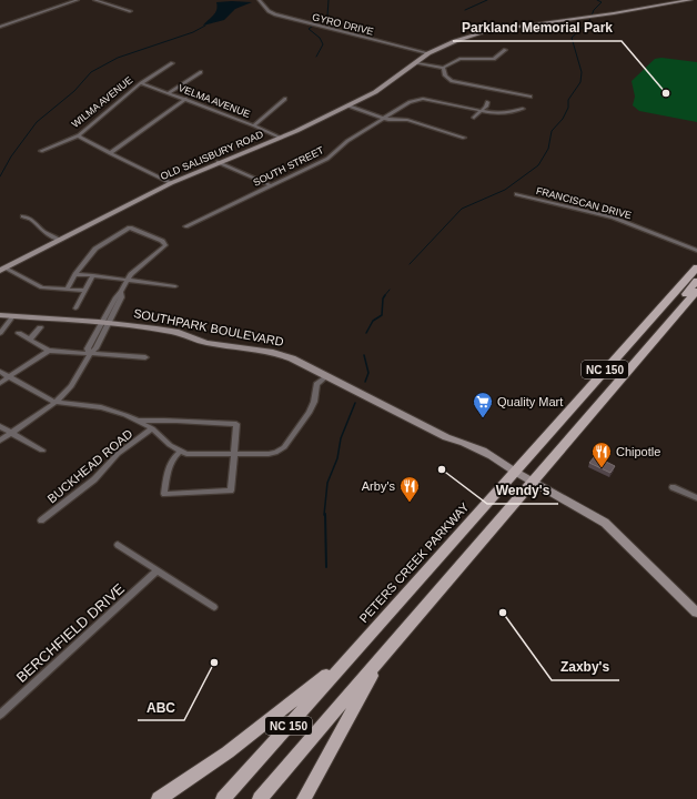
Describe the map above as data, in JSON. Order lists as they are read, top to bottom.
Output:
{
  "streets": {
    "main road": [
      "OLD SALISBURY ROAD",
      "SOUTHPARK BOULEVARD",
      "NC 150",
      "PETERS CREEK PARKWAY"
    ],
    "street": [
      "GYRO DRIVE",
      "VELMA AVENUE",
      "WILMA AVENUE",
      "SOUTH STREET",
      "FRANCISCAN DRIVE",
      "BUCKHEAD ROAD",
      "BERCHFIELD DRIVE"
    ]
  },
  "crossings": [
    ["GYRO DRIVE", "OLD SALISBURY ROAD"],
    ["VELMA AVENUE", "WILMA AVENUE"],
    ["VELMA AVENUE", "OLD SALISBURY ROAD"],
    ["SOUTHPARK BOULEVARD", "NC 150"],
    ["SOUTHPARK BOULEVARD", "PETERS CREEK PARKWAY"]
  ],
  "places": {
    "other": [
      "Parkland Memorial Park",
      "Wendy's",
      "Zaxby's",
      "ABC"
    ],
    "supermarket": ["Quality Mart"],
    "restaurant": ["Chipotle", "Arby's"]
  }
}
